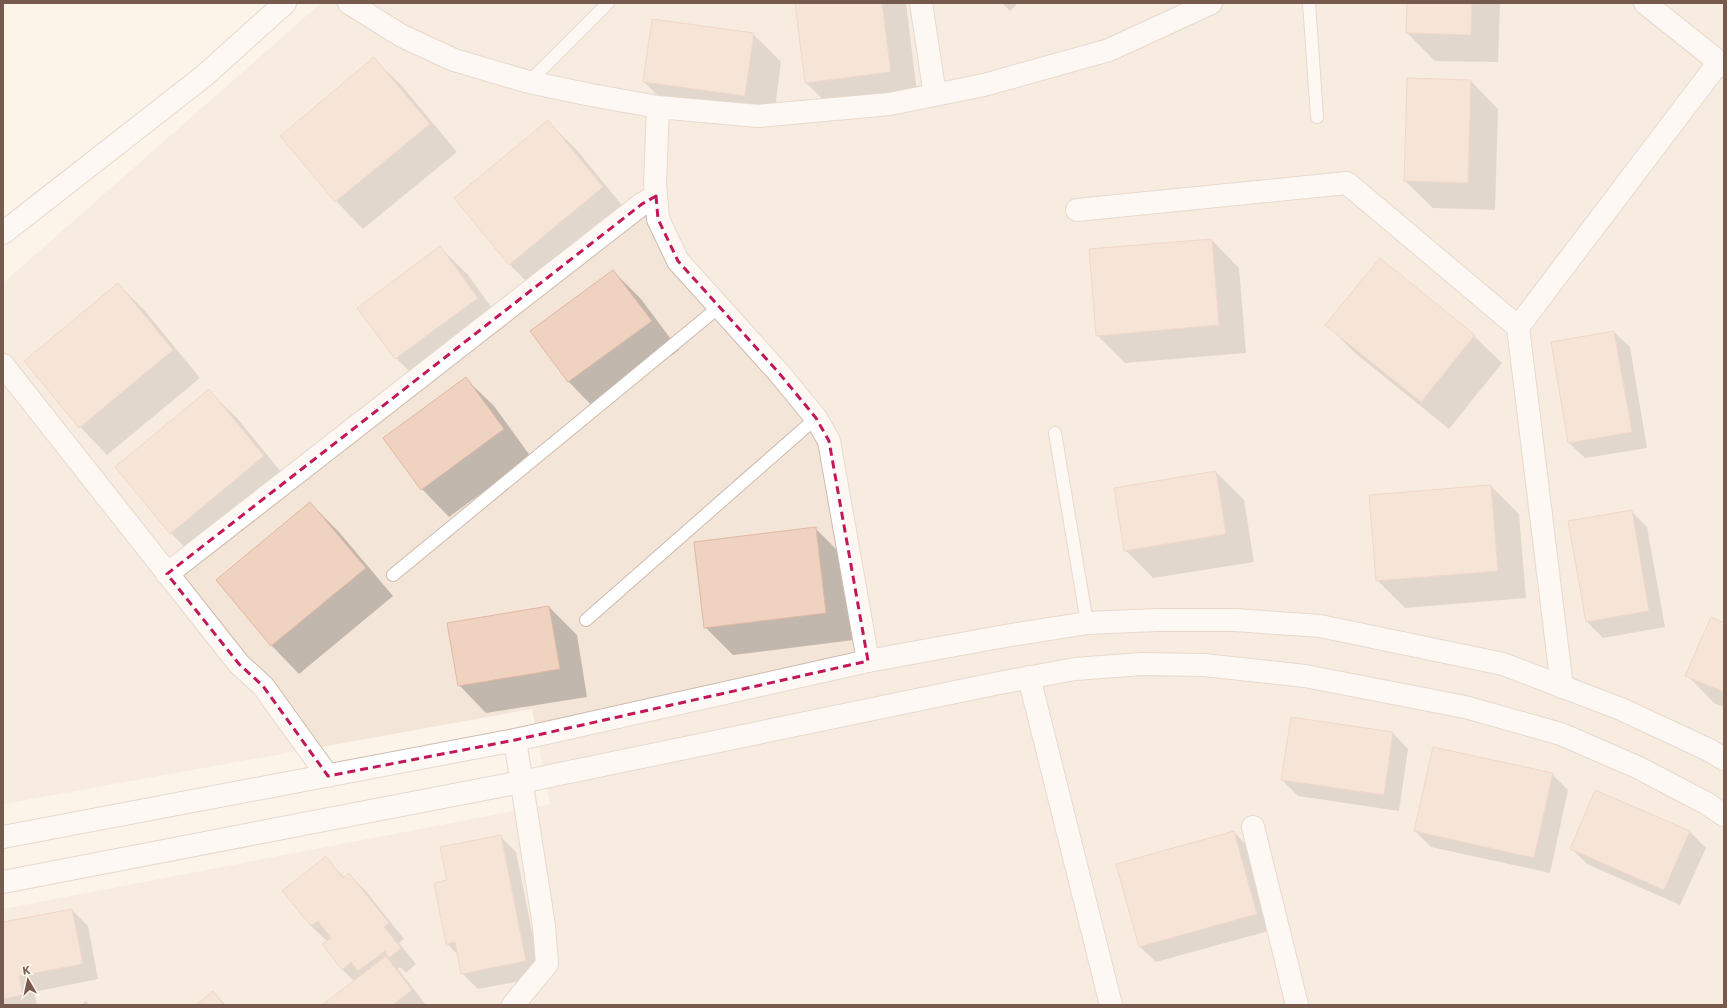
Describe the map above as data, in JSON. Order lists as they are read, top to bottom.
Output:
{
  "north": "top"
}
